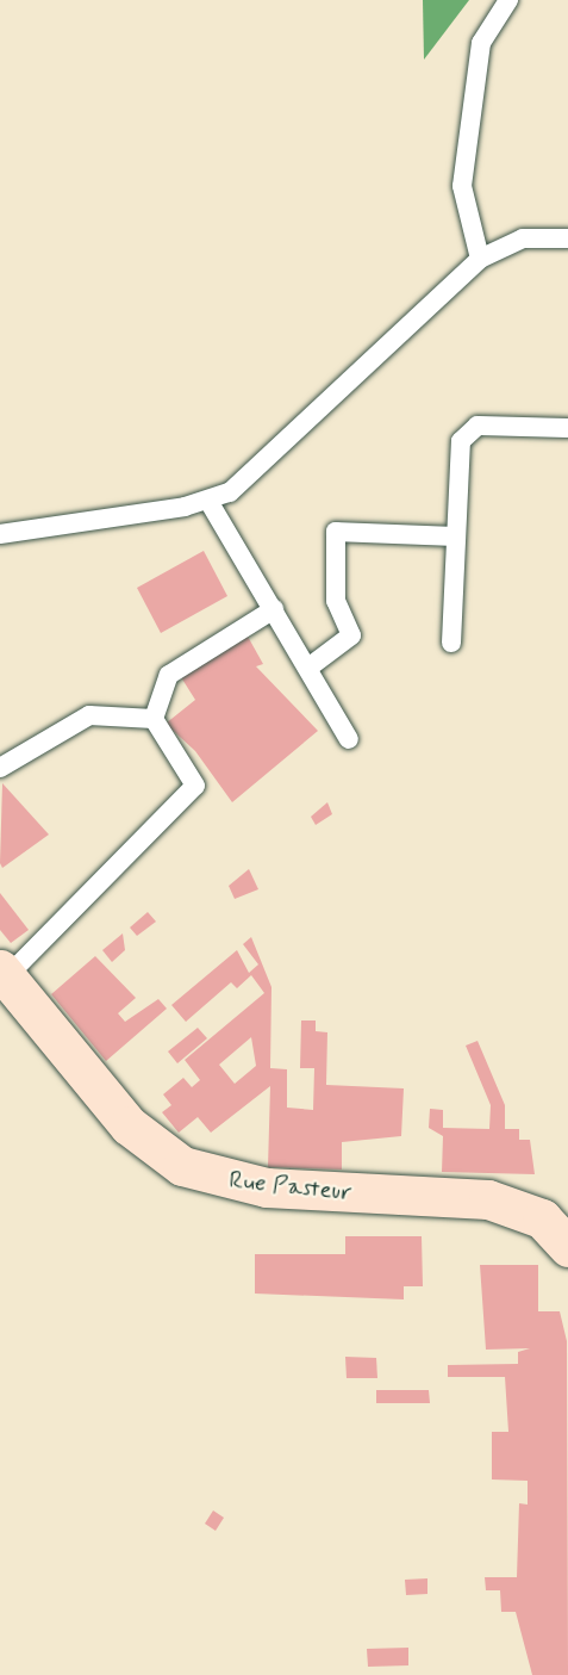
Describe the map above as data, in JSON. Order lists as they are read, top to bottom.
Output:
{
  "streets": {
    "street": ["Rue Pasteur"]
  }
}
